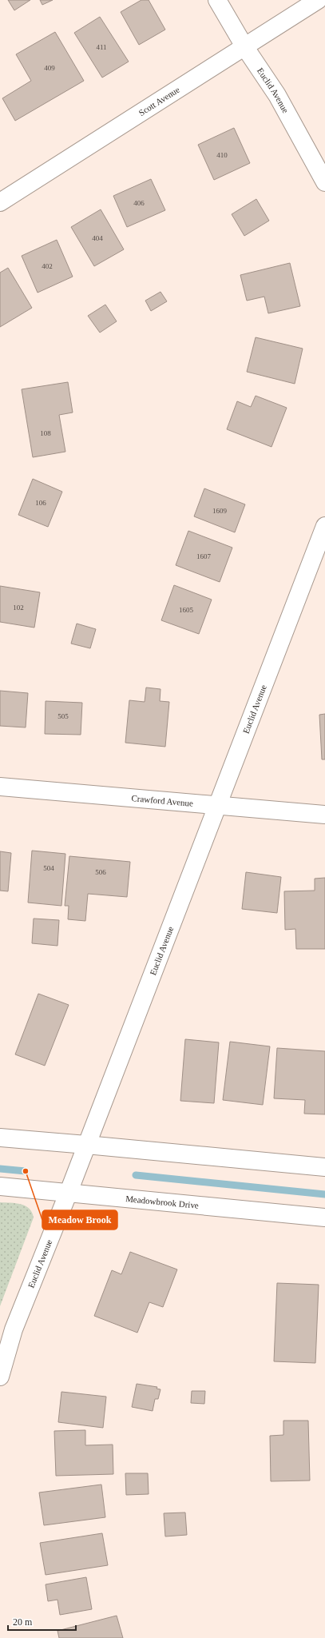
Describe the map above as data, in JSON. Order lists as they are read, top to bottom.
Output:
{
  "streets": {
    "street": [
      "Euclid Avenue",
      "Scott Avenue",
      "Crawford Avenue",
      "Meadowbrook Drive"
    ]
  },
  "crossings": [
    ["Euclid Avenue", "Scott Avenue"],
    ["Euclid Avenue", "Crawford Avenue"],
    ["Euclid Avenue", "Meadowbrook Drive"]
  ],
  "places": ["Meadow Brook"],
  "house_numbers": [
    "411",
    "409",
    "410",
    "406",
    "404",
    "402",
    "108",
    "106",
    "1609",
    "1607",
    "102",
    "1605",
    "505",
    "504",
    "506"
  ],
  "scale_bar": "20 m"
}
